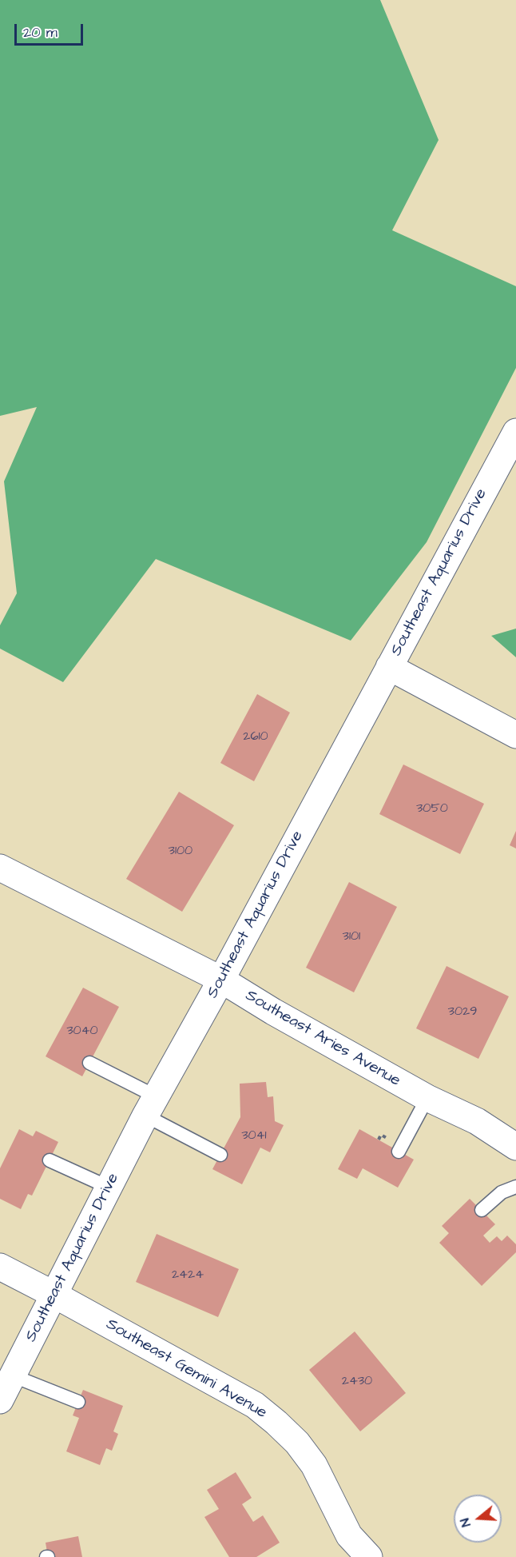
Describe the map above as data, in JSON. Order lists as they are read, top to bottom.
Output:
{
  "streets": {
    "street": ["Southeast Aquarius Drive", "Southeast Aries Avenue", "Southeast Gemini Avenue"]
  },
  "crossings": [
    ["Southeast Aquarius Drive", "Southeast Aries Avenue"],
    ["Southeast Aquarius Drive", "Southeast Gemini Avenue"]
  ],
  "house_numbers": [
    "2610",
    "3050",
    "3100",
    "3101",
    "3029",
    "3040",
    "3041",
    "2424",
    "2430"
  ],
  "scale_bar": "20 m",
  "north": "left"
}
